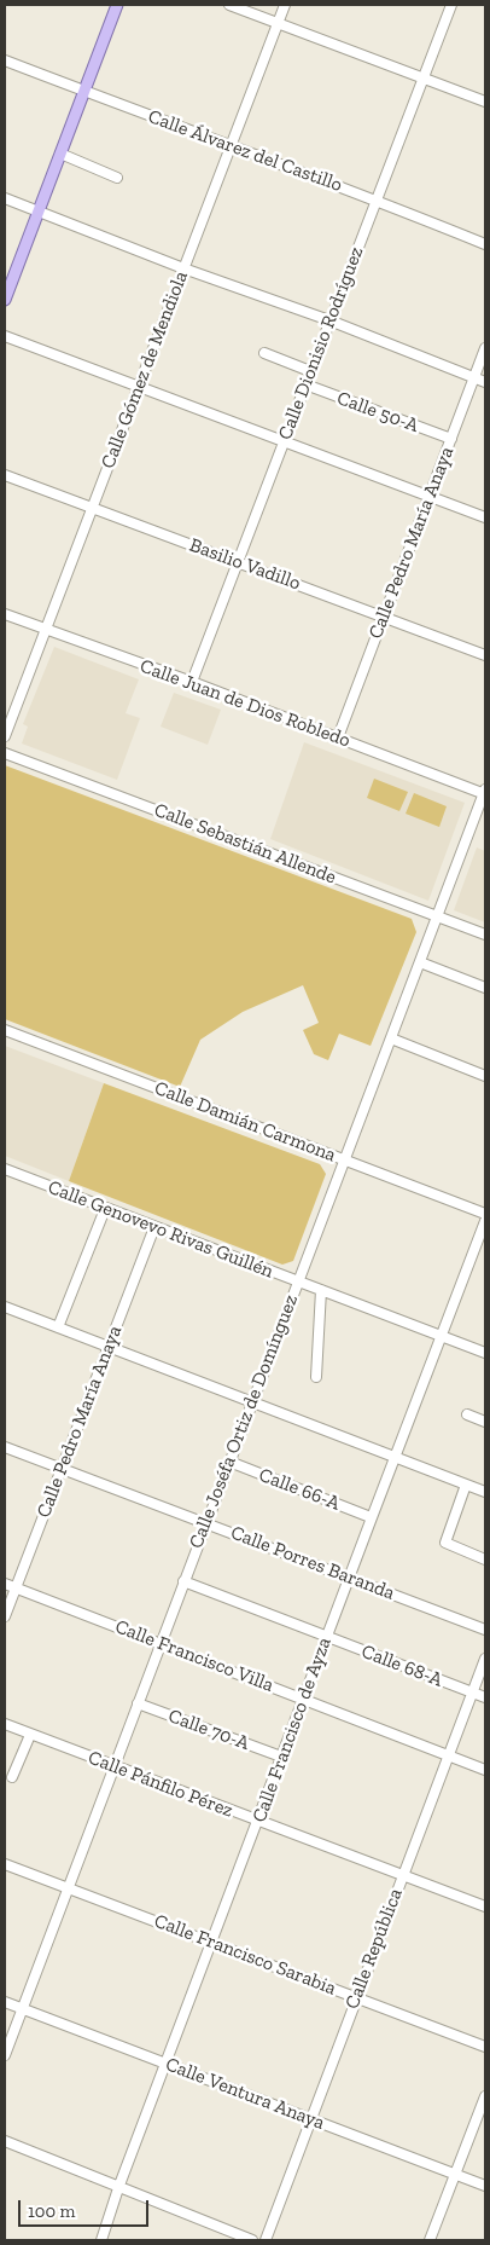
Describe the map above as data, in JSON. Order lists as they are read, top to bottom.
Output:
{
  "streets": {
    "street": [
      "Calle Álvarez del Castillo",
      "Calle Dionisio Rodríguez",
      "Calle Gómez de Mendiola",
      "Calle 50-A",
      "Calle Pedro María Anaya",
      "Basilio Vadillo",
      "Calle Juan de Dios Robledo",
      "Calle Sebastián Allende",
      "Calle Damián Carmona",
      "Calle Genovevo Rivas Guillén",
      "Calle Joséfa Ortiz de Domínguez",
      "Calle 66-A",
      "Calle Porres Baranda",
      "Calle Francisco Villa",
      "Calle 68-A",
      "Calle 70-A",
      "Calle Francisco de Ayza",
      "Calle Pánfilo Pérez",
      "Calle República",
      "Calle Francisco Sarabia",
      "Calle Ventura Anaya"
    ]
  },
  "crossings": [
    ["Calle Álvarez del Castillo", "Calle Dionisio Rodríguez"],
    ["Calle Álvarez del Castillo", "Calle Gómez de Mendiola"],
    ["Calle Dionisio Rodríguez", "Calle 50-A"],
    ["Calle Dionisio Rodríguez", "Basilio Vadillo"],
    ["Calle Dionisio Rodríguez", "Calle Juan de Dios Robledo"],
    ["Calle Gómez de Mendiola", "Basilio Vadillo"],
    ["Calle Gómez de Mendiola", "Calle Juan de Dios Robledo"],
    ["Calle 50-A", "Calle Pedro María Anaya"],
    ["Calle Pedro María Anaya", "Basilio Vadillo"],
    ["Calle Pedro María Anaya", "Calle Juan de Dios Robledo"],
    ["Calle Pedro María Anaya", "Calle Genovevo Rivas Guillén"],
    ["Calle Pedro María Anaya", "Calle Porres Baranda"],
    ["Calle Pedro María Anaya", "Calle Francisco Villa"],
    ["Calle Juan de Dios Robledo", "Calle Joséfa Ortiz de Domínguez"],
    ["Calle Sebastián Allende", "Calle Joséfa Ortiz de Domínguez"],
    ["Calle Damián Carmona", "Calle Joséfa Ortiz de Domínguez"],
    ["Calle Genovevo Rivas Guillén", "Calle Joséfa Ortiz de Domínguez"],
    ["Calle Genovevo Rivas Guillén", "Calle Francisco de Ayza"],
    ["Calle Joséfa Ortiz de Domínguez", "Calle 66-A"],
    ["Calle Joséfa Ortiz de Domínguez", "Calle Porres Baranda"],
    ["Calle Joséfa Ortiz de Domínguez", "Calle Francisco Villa"],
    ["Calle Joséfa Ortiz de Domínguez", "Calle 68-A"],
    ["Calle Joséfa Ortiz de Domínguez", "Calle 70-A"],
    ["Calle Joséfa Ortiz de Domínguez", "Calle Pánfilo Pérez"],
    ["Calle Joséfa Ortiz de Domínguez", "Calle Francisco Sarabia"],
    ["Calle Joséfa Ortiz de Domínguez", "Calle Ventura Anaya"],
    ["Calle 66-A", "Calle Francisco de Ayza"],
    ["Calle Porres Baranda", "Calle Francisco de Ayza"],
    ["Calle Francisco Villa", "Calle Francisco de Ayza"],
    ["Calle Francisco Villa", "Calle República"],
    ["Calle 68-A", "Calle Francisco de Ayza"],
    ["Calle 68-A", "Calle República"],
    ["Calle 70-A", "Calle Francisco de Ayza"],
    ["Calle Francisco de Ayza", "Calle Pánfilo Pérez"],
    ["Calle Francisco de Ayza", "Calle Francisco Sarabia"],
    ["Calle Francisco de Ayza", "Calle Ventura Anaya"],
    ["Calle Pánfilo Pérez", "Calle República"],
    ["Calle República", "Calle Francisco Sarabia"],
    ["Calle República", "Calle Ventura Anaya"]
  ],
  "scale_bar": "100 m"
}
